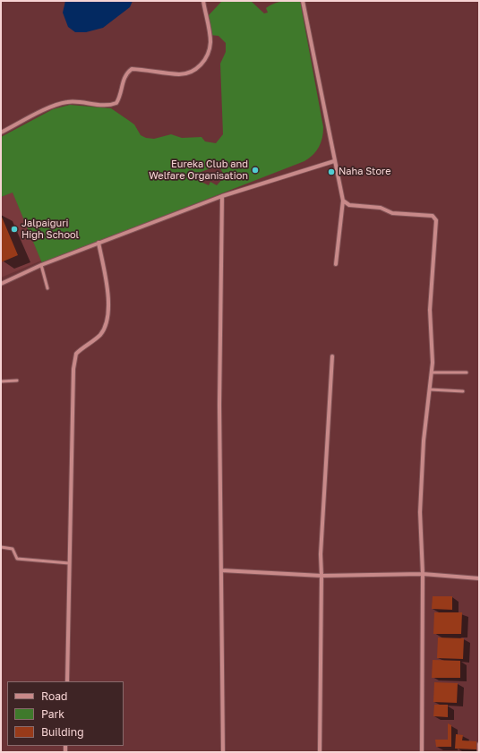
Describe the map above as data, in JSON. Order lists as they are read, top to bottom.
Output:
{
  "places": ["Eureka Club and Welfare Organisation", "Naha Store", "Jalpaiguri High School"],
  "legend": ["Road", "Park", "Building"]
}
